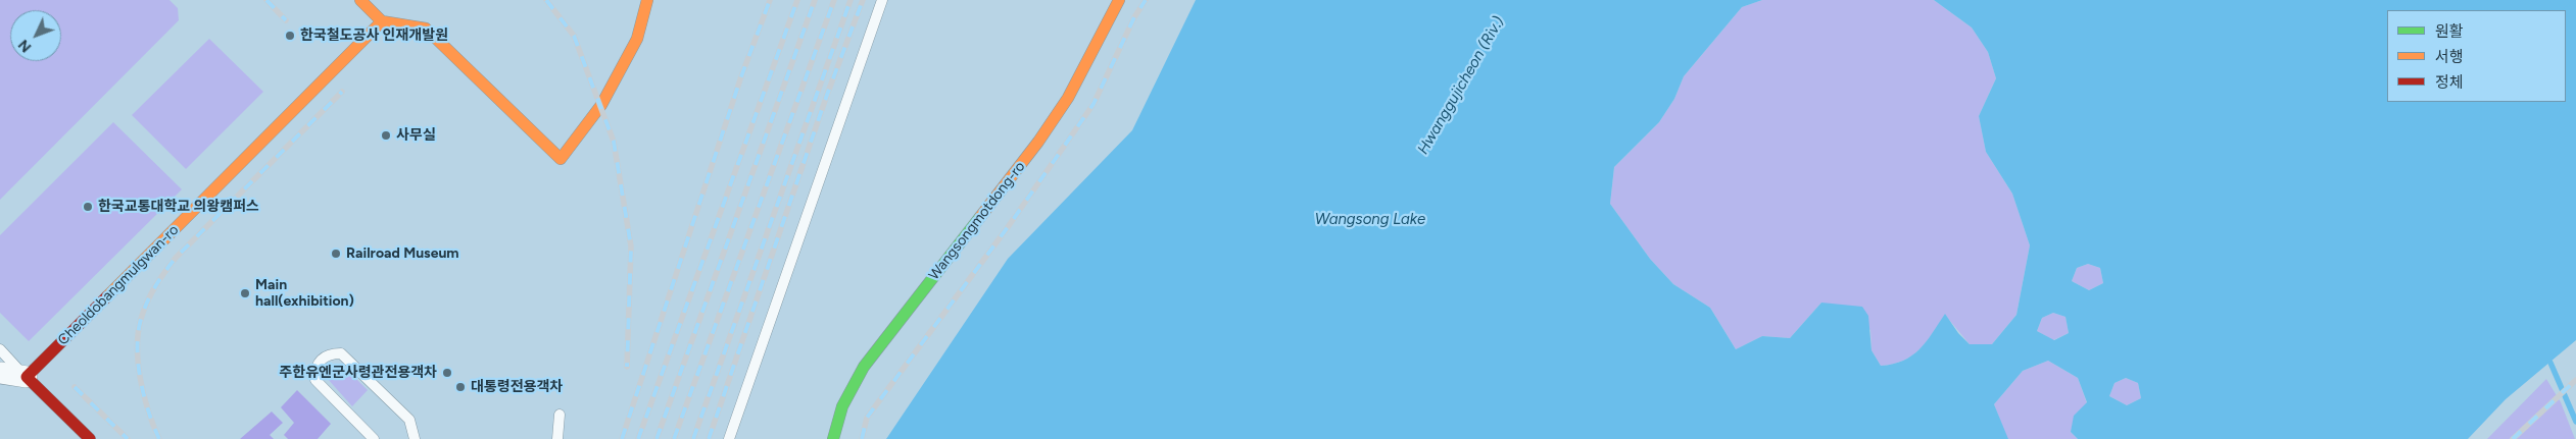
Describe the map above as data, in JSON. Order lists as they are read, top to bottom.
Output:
{
  "streets": {
    "street": ["Wangsongmotdong-ro", "Cheoldobangmulgwan-ro"]
  },
  "water": ["Hwanggujicheon (Riv.)", "Wangsong Lake"],
  "places": [
    "한국철도공사 인재개발원",
    "사무실",
    "한국교통대학교 의왕캠퍼스",
    "Railroad Museum",
    "Main hall(exhibition)",
    "주한유엔군사령관전용객차",
    "대통령전용객차"
  ],
  "legend": ["원활", "서행", "정체"],
  "north": "bottom left"
}
